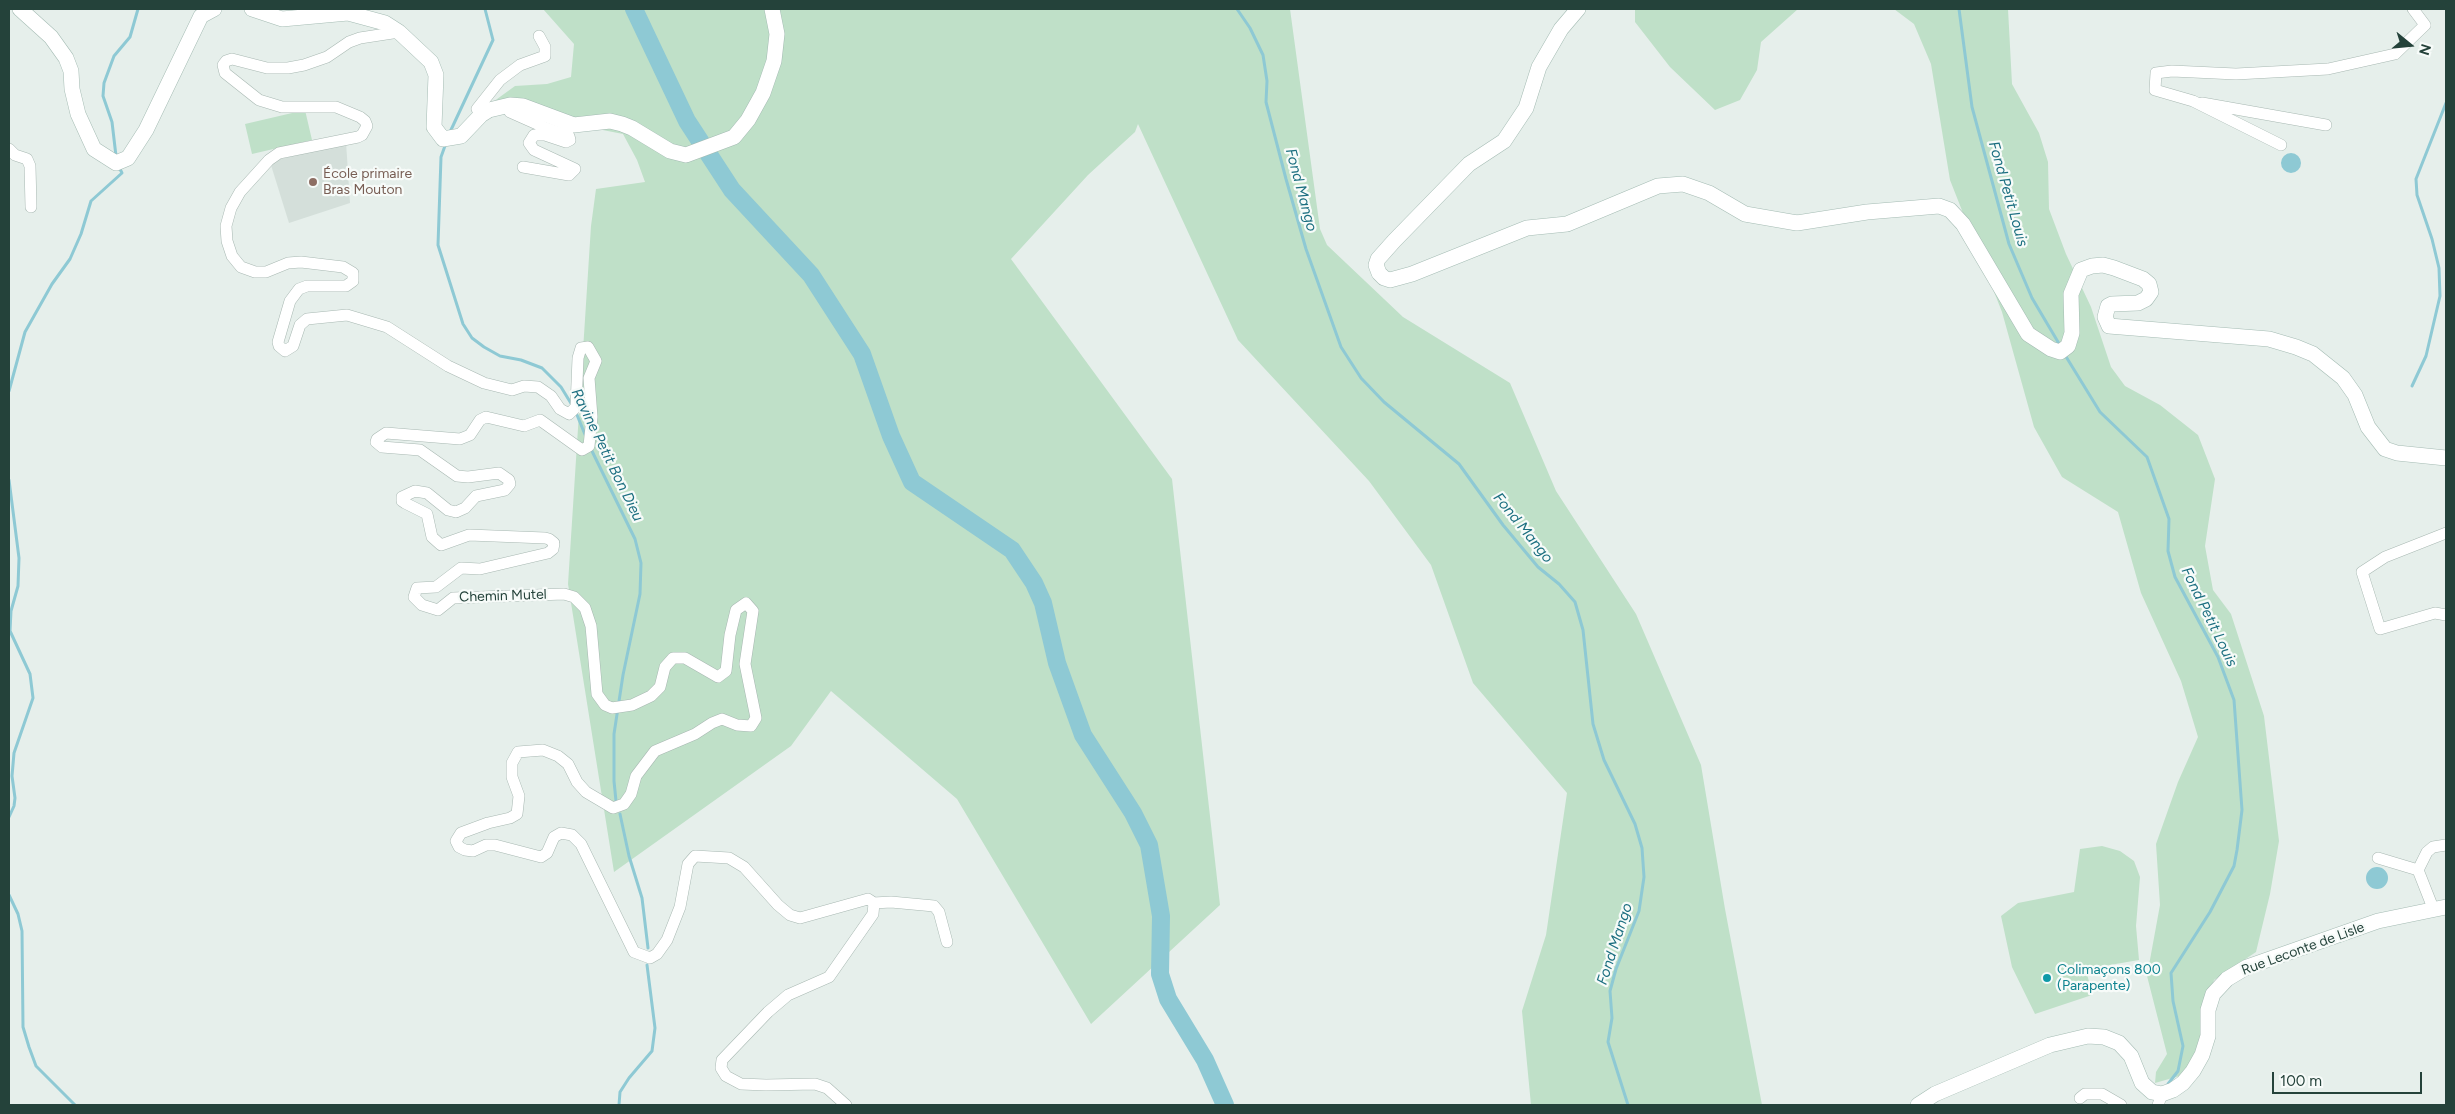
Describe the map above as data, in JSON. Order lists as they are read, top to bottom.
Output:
{
  "streets": {
    "main road": ["Rue Leconte de Lisle"],
    "street": ["Chemin Mutel"]
  },
  "water": ["Fond Mango", "Fond Petit Louis", "Ravine Petit Bon Dieu"],
  "places": ["École primaire Bras Mouton", "Colimaçons 800 (Parapente)"],
  "scale_bar": "100 m",
  "north": "right"
}
